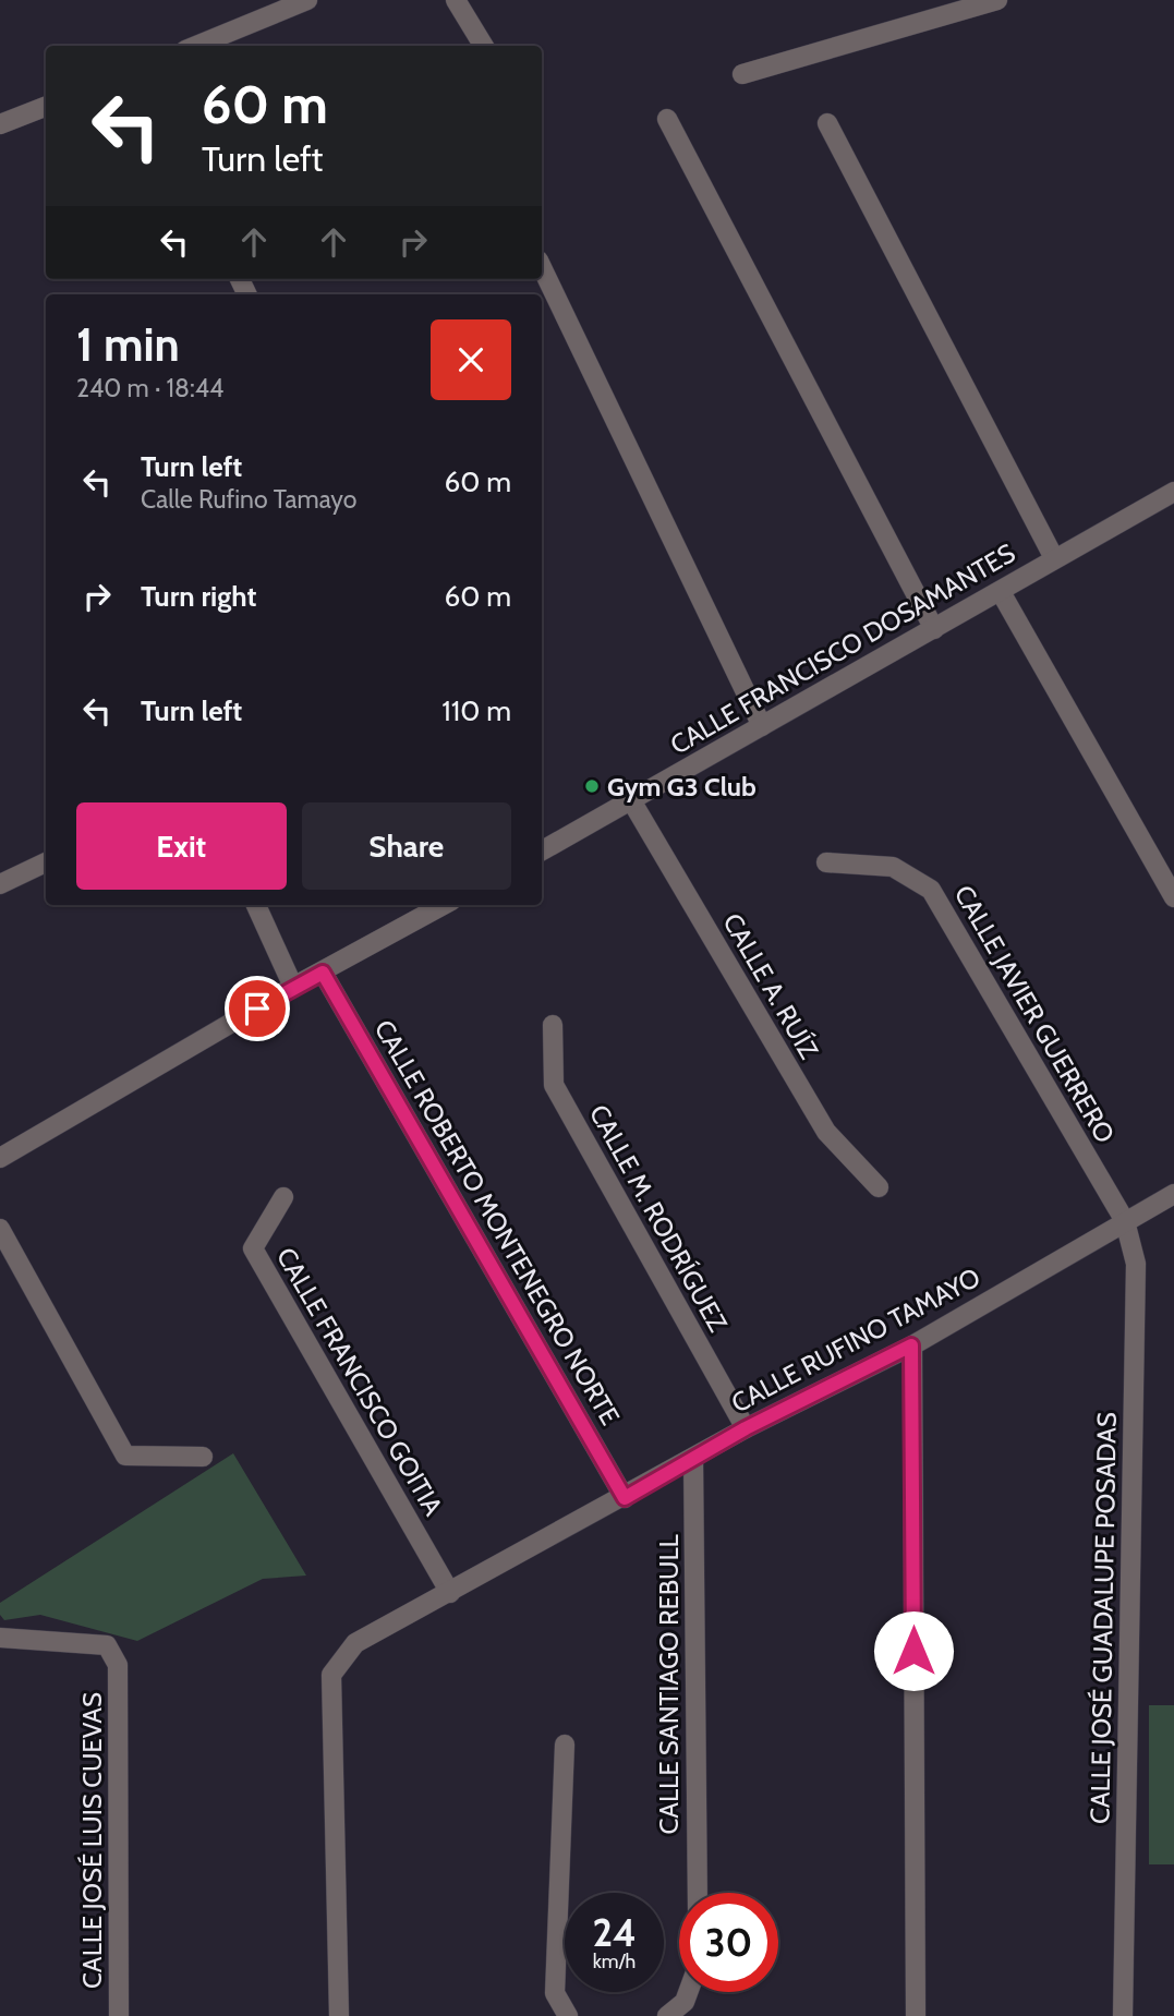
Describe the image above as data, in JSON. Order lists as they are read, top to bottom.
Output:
{
  "streets": {
    "street": [
      "CALLE FRANCISCO DOSAMANTES",
      "CALLE A. RUÍZ",
      "CALLE JAVIER GUERRERO",
      "CALLE M. RODRÍGUEZ",
      "CALLE ROBERTO MONTENEGRO NORTE",
      "CALLE RUFINO TAMAYO",
      "CALLE FRANCISCO GOITIA",
      "CALLE JOSÉ GUADALUPE POSADAS",
      "CALLE SANTIAGO REBULL",
      "CALLE JOSÉ LUIS CUEVAS"
    ]
  },
  "crossings": [
    ["CALLE FRANCISCO DOSAMANTES", "CALLE A. RUÍZ"],
    ["CALLE JAVIER GUERRERO", "CALLE RUFINO TAMAYO"],
    ["CALLE JAVIER GUERRERO", "CALLE JOSÉ GUADALUPE POSADAS"],
    ["CALLE M. RODRÍGUEZ", "CALLE RUFINO TAMAYO"],
    ["CALLE ROBERTO MONTENEGRO NORTE", "CALLE RUFINO TAMAYO"],
    ["CALLE RUFINO TAMAYO", "CALLE FRANCISCO GOITIA"],
    ["CALLE RUFINO TAMAYO", "CALLE JOSÉ GUADALUPE POSADAS"],
    ["CALLE RUFINO TAMAYO", "CALLE SANTIAGO REBULL"]
  ],
  "places": ["Gym G3 Club"],
  "page": {
    "turn": ["60 m", "Turn left"],
    "heading": ["1 min", "240 m · 18:44"],
    "list": [
      {
        "name": "Turn left",
        "note": "Calle Rufino Tamayo",
        "value": "60 m"
      },
      {
        "name": "Turn right",
        "value": "60 m"
      },
      {
        "name": "Turn left",
        "value": "110 m"
      }
    ],
    "buttons": ["Exit", "Share"],
    "speed": "24 km/h",
    "limit": "30"
  }
}
